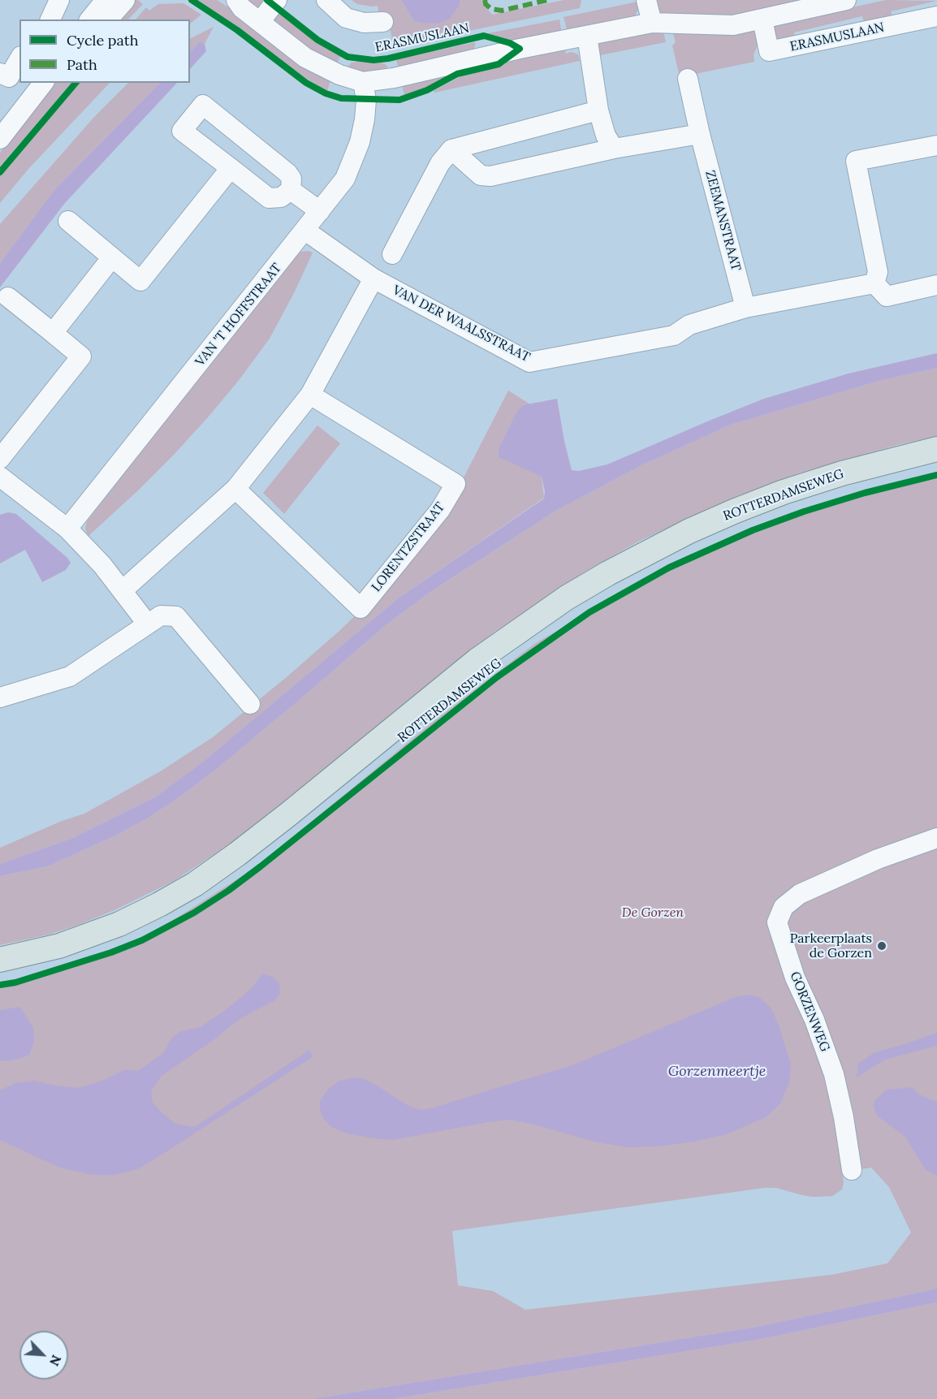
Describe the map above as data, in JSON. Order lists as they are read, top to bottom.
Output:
{
  "streets": {
    "main road": ["ROTTERDAMSEWEG"],
    "street": [
      "ERASMUSLAAN",
      "ZEEMANSTRAAT",
      "VAN 'T HOFFSTRAAT",
      "VAN DER WAALSSTRAAT",
      "LORENTZSTRAAT",
      "GORZENWEG"
    ]
  },
  "crossings": [
    ["ZEEMANSTRAAT", "VAN DER WAALSSTRAAT"],
    ["VAN 'T HOFFSTRAAT", "VAN DER WAALSSTRAAT"]
  ],
  "water": ["Gorzenmeertje"],
  "parks": ["De Gorzen"],
  "places": ["Parkeerplaats de Gorzen"],
  "legend": ["Cycle path", "Path"],
  "north": "bottom right"
}
